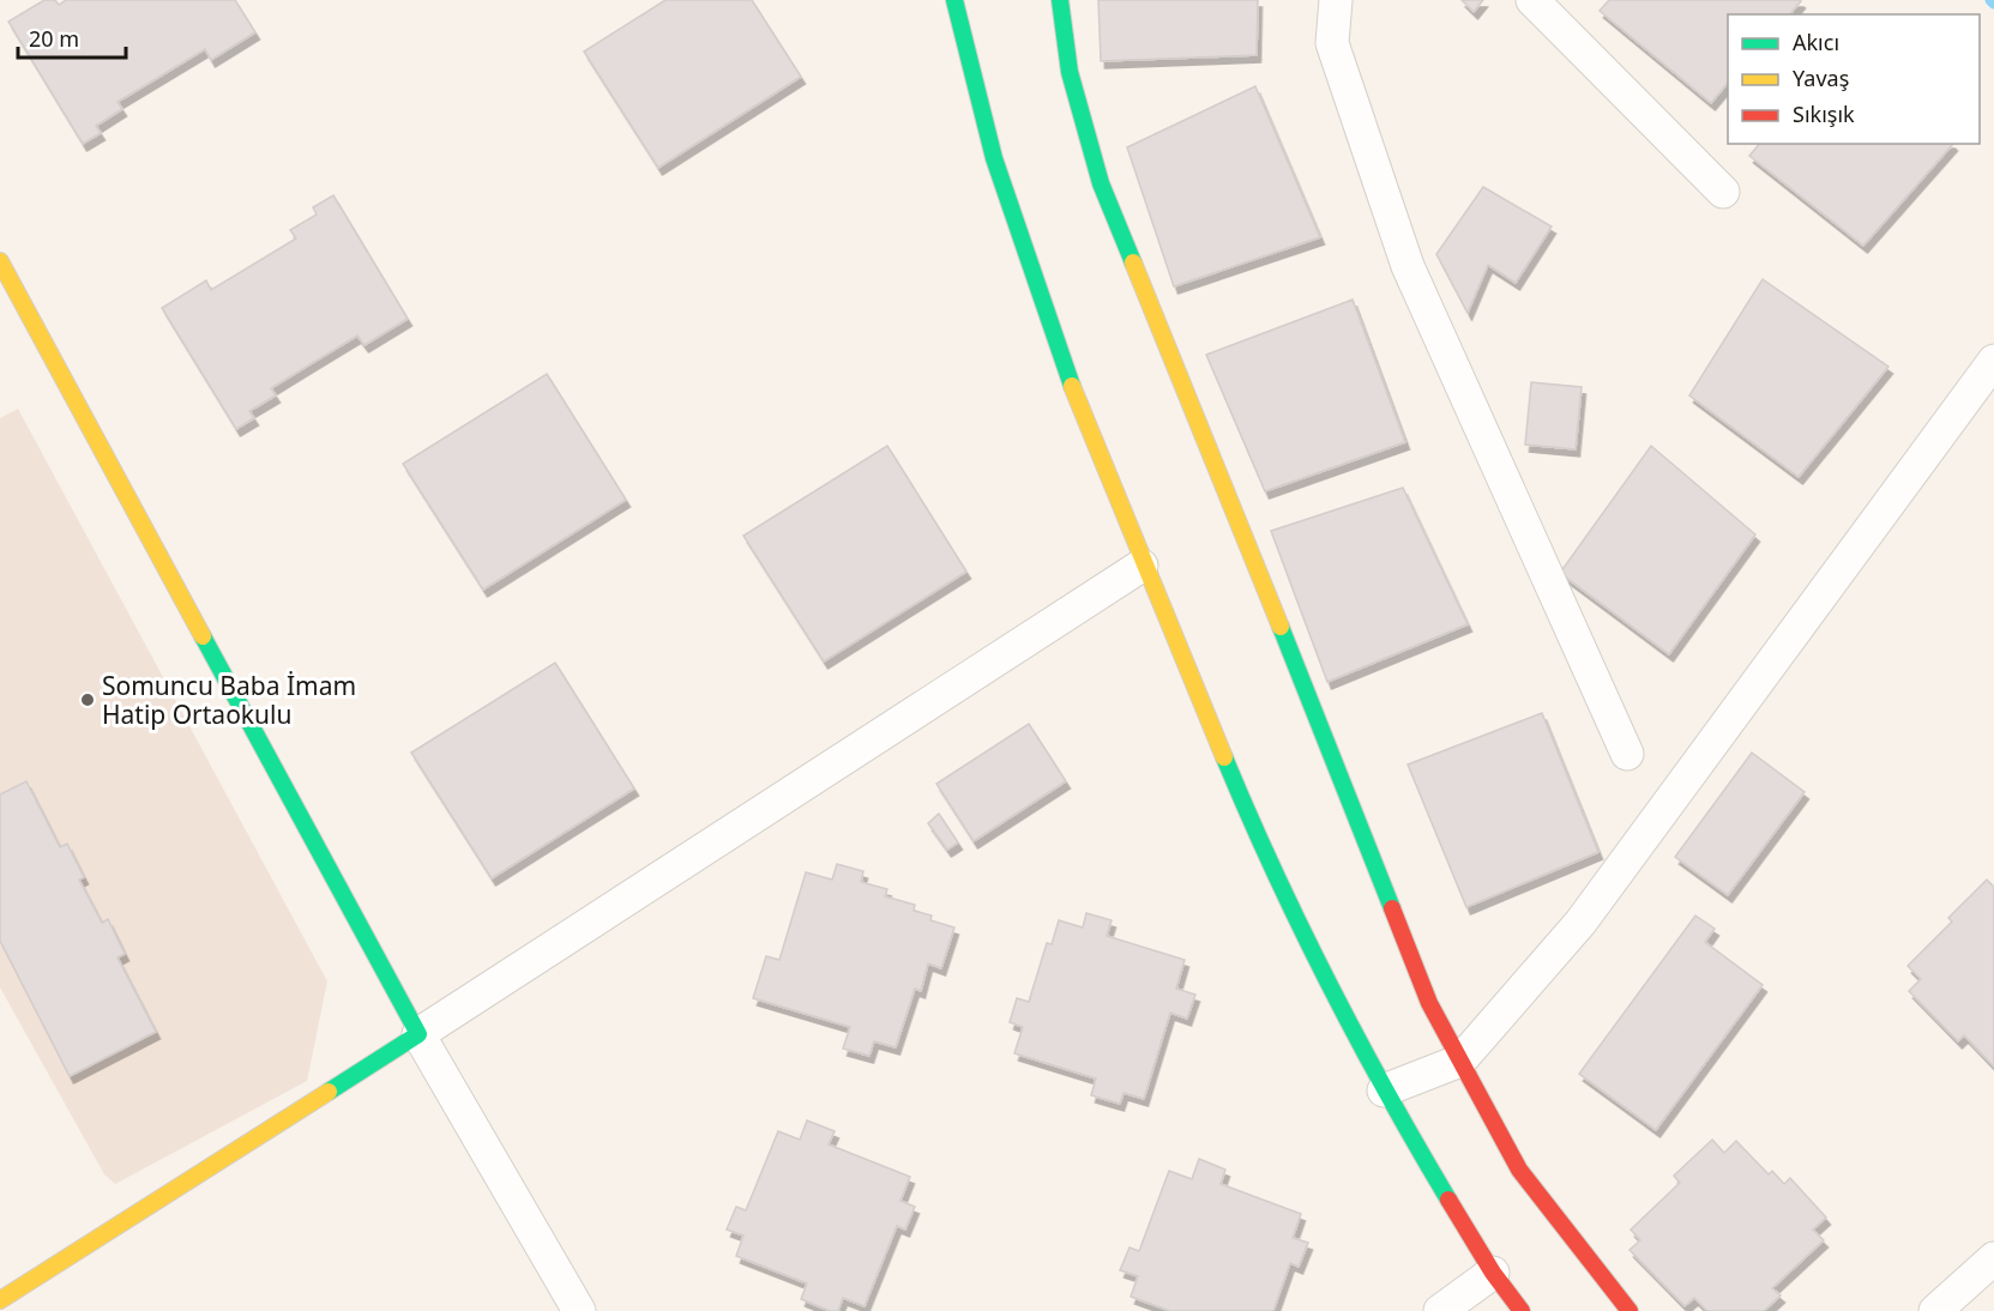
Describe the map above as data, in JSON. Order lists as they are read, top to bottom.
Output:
{
  "places": ["Somuncu Baba İmam Hatip Ortaokulu"],
  "legend": ["Akıcı", "Yavaş", "Sıkışık"],
  "scale_bar": "20 m"
}
